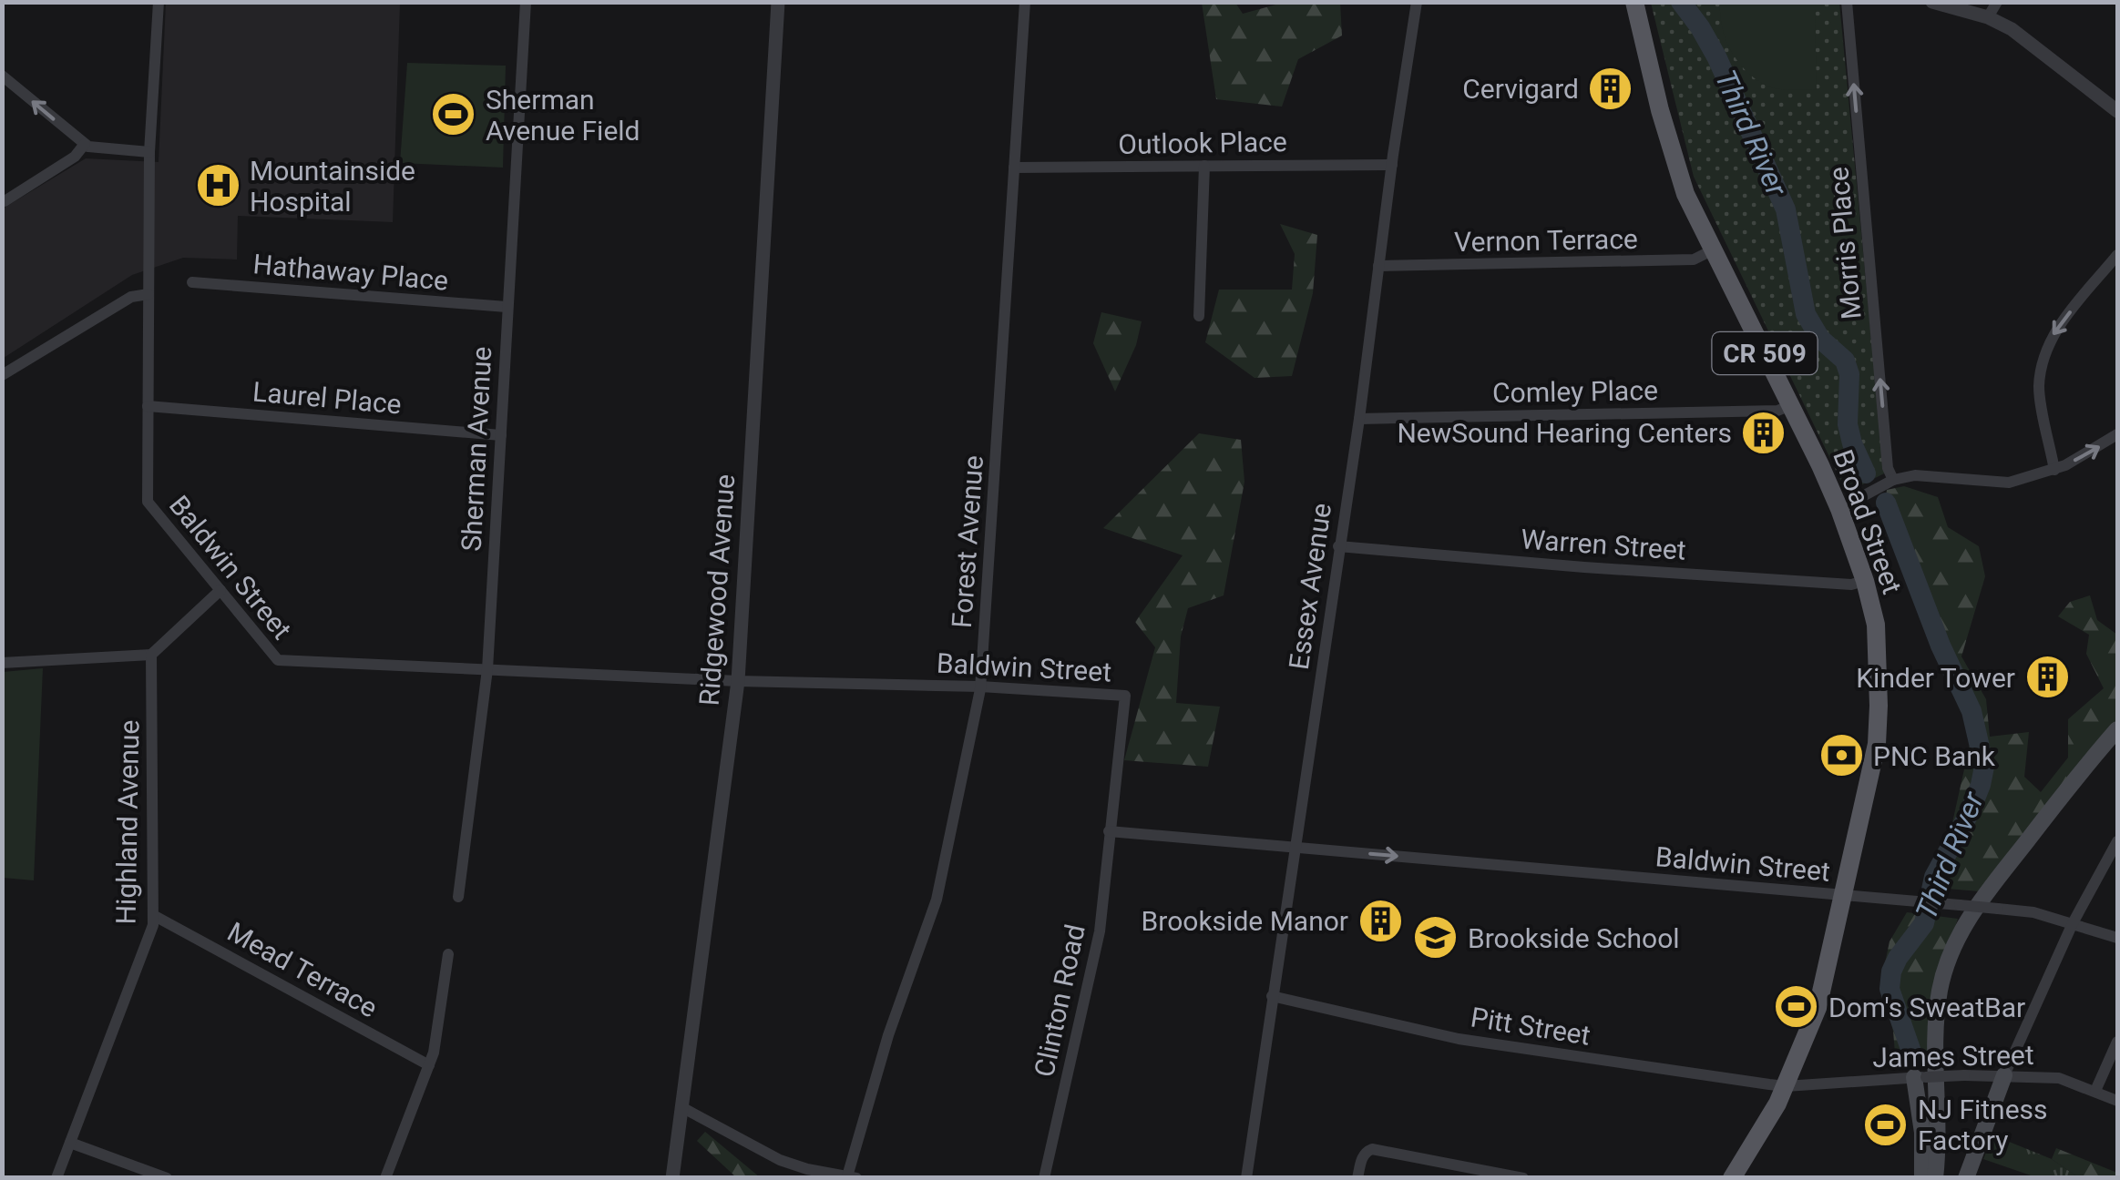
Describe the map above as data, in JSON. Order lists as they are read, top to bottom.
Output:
{
  "streets": {
    "main road": ["CR 509", "Broad Street"],
    "street": [
      "Outlook Place",
      "Vernon Terrace",
      "Morris Place",
      "Hathaway Place",
      "Comley Place",
      "Laurel Place",
      "Sherman Avenue",
      "Forest Avenue",
      "Warren Street",
      "Baldwin Street",
      "Essex Avenue",
      "Ridgewood Avenue",
      "Highland Avenue",
      "Mead Terrace",
      "Clinton Road",
      "Pitt Street",
      "James Street"
    ]
  },
  "crossings": [
    ["Outlook Place", "Forest Avenue"],
    ["Outlook Place", "Essex Avenue"],
    ["Vernon Terrace", "Broad Street"],
    ["Vernon Terrace", "Essex Avenue"],
    ["Hathaway Place", "Sherman Avenue"],
    ["Comley Place", "Broad Street"],
    ["Comley Place", "Essex Avenue"],
    ["Laurel Place", "Sherman Avenue"],
    ["Laurel Place", "Baldwin Street"],
    ["Sherman Avenue", "Baldwin Street"],
    ["Broad Street", "Warren Street"],
    ["Broad Street", "Baldwin Street"],
    ["Broad Street", "Pitt Street"],
    ["Broad Street", "James Street"],
    ["Forest Avenue", "Baldwin Street"],
    ["Warren Street", "Essex Avenue"],
    ["Baldwin Street", "Essex Avenue"],
    ["Baldwin Street", "Ridgewood Avenue"],
    ["Baldwin Street", "Clinton Road"],
    ["Essex Avenue", "Pitt Street"],
    ["Highland Avenue", "Mead Terrace"],
    ["Pitt Street", "James Street"]
  ],
  "one_way": ["Morris Place"],
  "water": ["Third River"],
  "places": {
    "building": [
      "Cervigard",
      "NewSound Hearing Centers",
      "Kinder Tower",
      "Brookside Manor"
    ],
    "sports": ["Sherman Avenue Field", "Dom's SweatBar", "NJ Fitness Factory"],
    "hospital": ["Mountainside Hospital"],
    "bank": ["PNC Bank"],
    "school or university": ["Brookside School"]
  }
}
